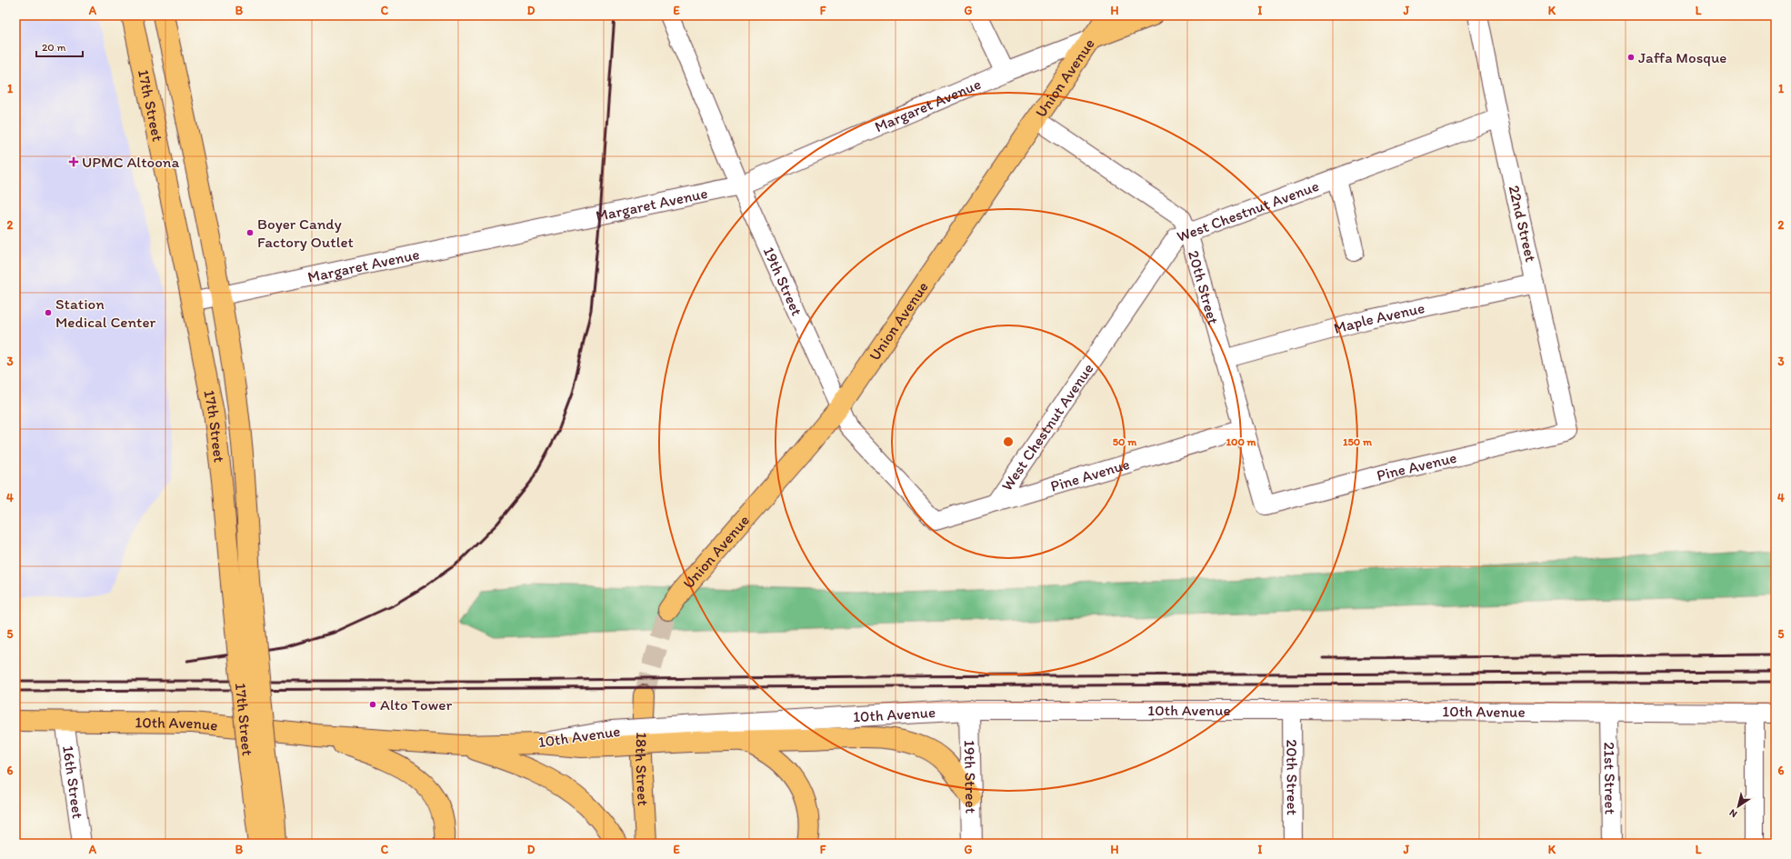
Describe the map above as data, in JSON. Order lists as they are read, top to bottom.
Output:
{
  "streets": {
    "main road": [
      "Union Avenue",
      "17th Street",
      "10th Avenue",
      "18th Street"
    ],
    "street": [
      "Margaret Avenue",
      "West Chestnut Avenue",
      "22nd Street",
      "19th Street",
      "20th Street",
      "Maple Avenue",
      "Pine Avenue",
      "21st Street",
      "16th Street"
    ]
  },
  "crossings": [
    ["Union Avenue", "Margaret Avenue"],
    ["Union Avenue", "19th Street"],
    ["Union Avenue", "20th Street"],
    ["Margaret Avenue", "17th Street"],
    ["Margaret Avenue", "19th Street"],
    ["West Chestnut Avenue", "22nd Street"],
    ["West Chestnut Avenue", "20th Street"],
    ["West Chestnut Avenue", "Pine Avenue"],
    ["22nd Street", "Maple Avenue"],
    ["22nd Street", "Pine Avenue"],
    ["19th Street", "Pine Avenue"],
    ["19th Street", "10th Avenue"],
    ["20th Street", "Maple Avenue"],
    ["20th Street", "Pine Avenue"],
    ["20th Street", "10th Avenue"],
    ["10th Avenue", "21st Street"],
    ["10th Avenue", "16th Street"]
  ],
  "places": {
    "other": [
      "Jaffa Mosque",
      "Boyer Candy Factory Outlet",
      "Station Medical Center",
      "Alto Tower"
    ],
    "health": ["UPMC Altoona"]
  },
  "scale_bar": "20 m",
  "north": "bottom left",
  "grid": {
    "columns": [
      "A",
      "B",
      "C",
      "D",
      "E",
      "F",
      "G",
      "H",
      "I",
      "J",
      "K",
      "L"
    ],
    "rows": [
      "1",
      "2",
      "3",
      "4",
      "5",
      "6"
    ]
  },
  "rings": ["50 m", "100 m", "150 m"]
}
